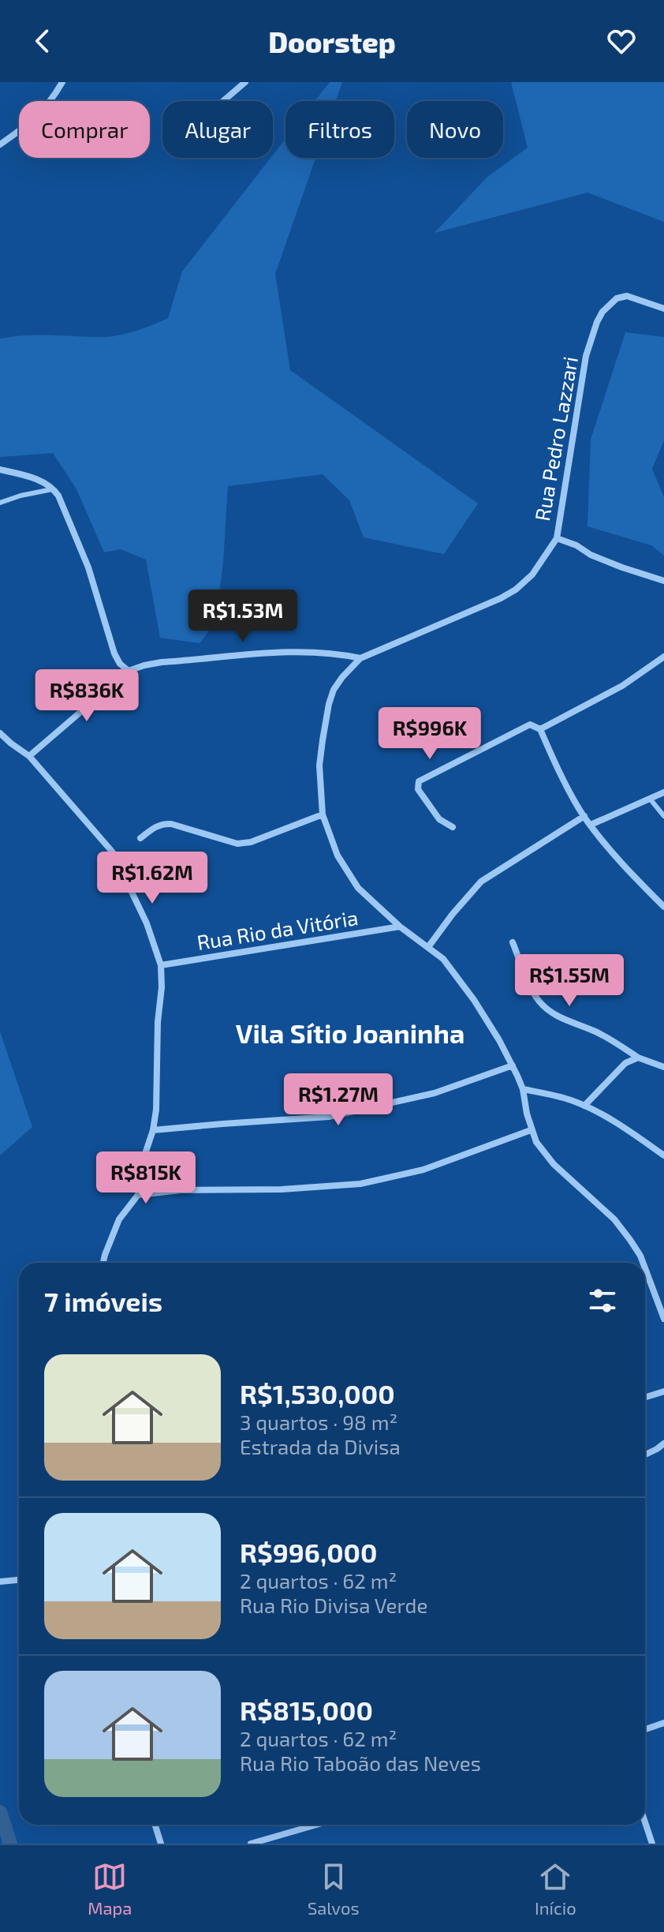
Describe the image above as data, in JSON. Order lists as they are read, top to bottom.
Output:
{
  "streets": {
    "street": ["Rua Pedro Lazzari", "Rua Rio da Vitória"]
  },
  "districts": ["Vila Sítio Joaninha"],
  "page": {
    "header": "Doorstep",
    "chip": [
      "Comprar",
      "Alugar",
      "Filtros",
      "Novo"
    ],
    "price": [
      "R$1.53M",
      "R$836K",
      "R$996K",
      "R$1.62M",
      "R$1.55M",
      "R$1.27M",
      "R$815K"
    ],
    "heading": "7 imóveis",
    "list": [
      {
        "name": "R$1,530,000",
        "note": "3 quartos · 98 m² · Estrada da Divisa"
      },
      {
        "name": "R$996,000",
        "note": "2 quartos · 62 m² · Rua Rio Divisa Verde"
      },
      {
        "name": "R$815,000",
        "note": "2 quartos · 62 m² · Rua Rio Taboão das Neves"
      }
    ],
    "tabs": ["Mapa", "Salvos", "Início"]
  }
}
